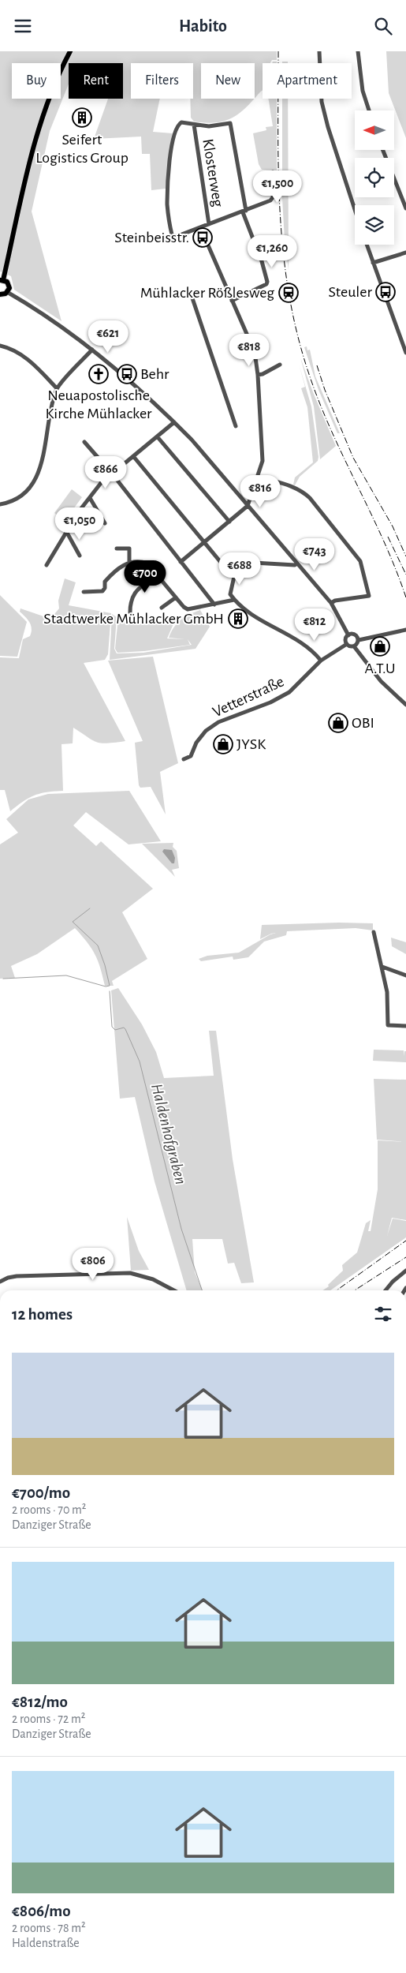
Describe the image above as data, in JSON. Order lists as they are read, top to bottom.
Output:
{
  "streets": {
    "street": ["Klosterweg", "Vetterstraße"]
  },
  "water": ["Haldenhofgraben"],
  "places": {
    "building": ["Seifert Logistics Group", "Stadtwerke Mühlacker GmbH"],
    "bus stop": ["Steinbeisstr.", "Steuler", "Behr"],
    "station": ["Mühlacker Rößlesweg"],
    "church": ["Neuapostolische Kirche Mühlacker"],
    "shop": ["A.T.U", "OBI", "JYSK"]
  },
  "north": "left",
  "page": {
    "header": "Habito",
    "chip": [
      "Buy",
      "Rent",
      "Filters",
      "New",
      "Apartment"
    ],
    "price": [
      "€1,500",
      "€1,260",
      "€621",
      "€818",
      "€866",
      "€816",
      "€1,050",
      "€743",
      "€688",
      "€700",
      "€812",
      "€806"
    ],
    "heading": "12 homes",
    "list": [
      {
        "name": "€700/mo",
        "note": "2 rooms · 70 m² · Danziger Straße"
      },
      {
        "name": "€812/mo",
        "note": "2 rooms · 72 m² · Danziger Straße"
      },
      {
        "name": "€806/mo",
        "note": "2 rooms · 78 m² · Haldenstraße"
      }
    ]
  }
}
